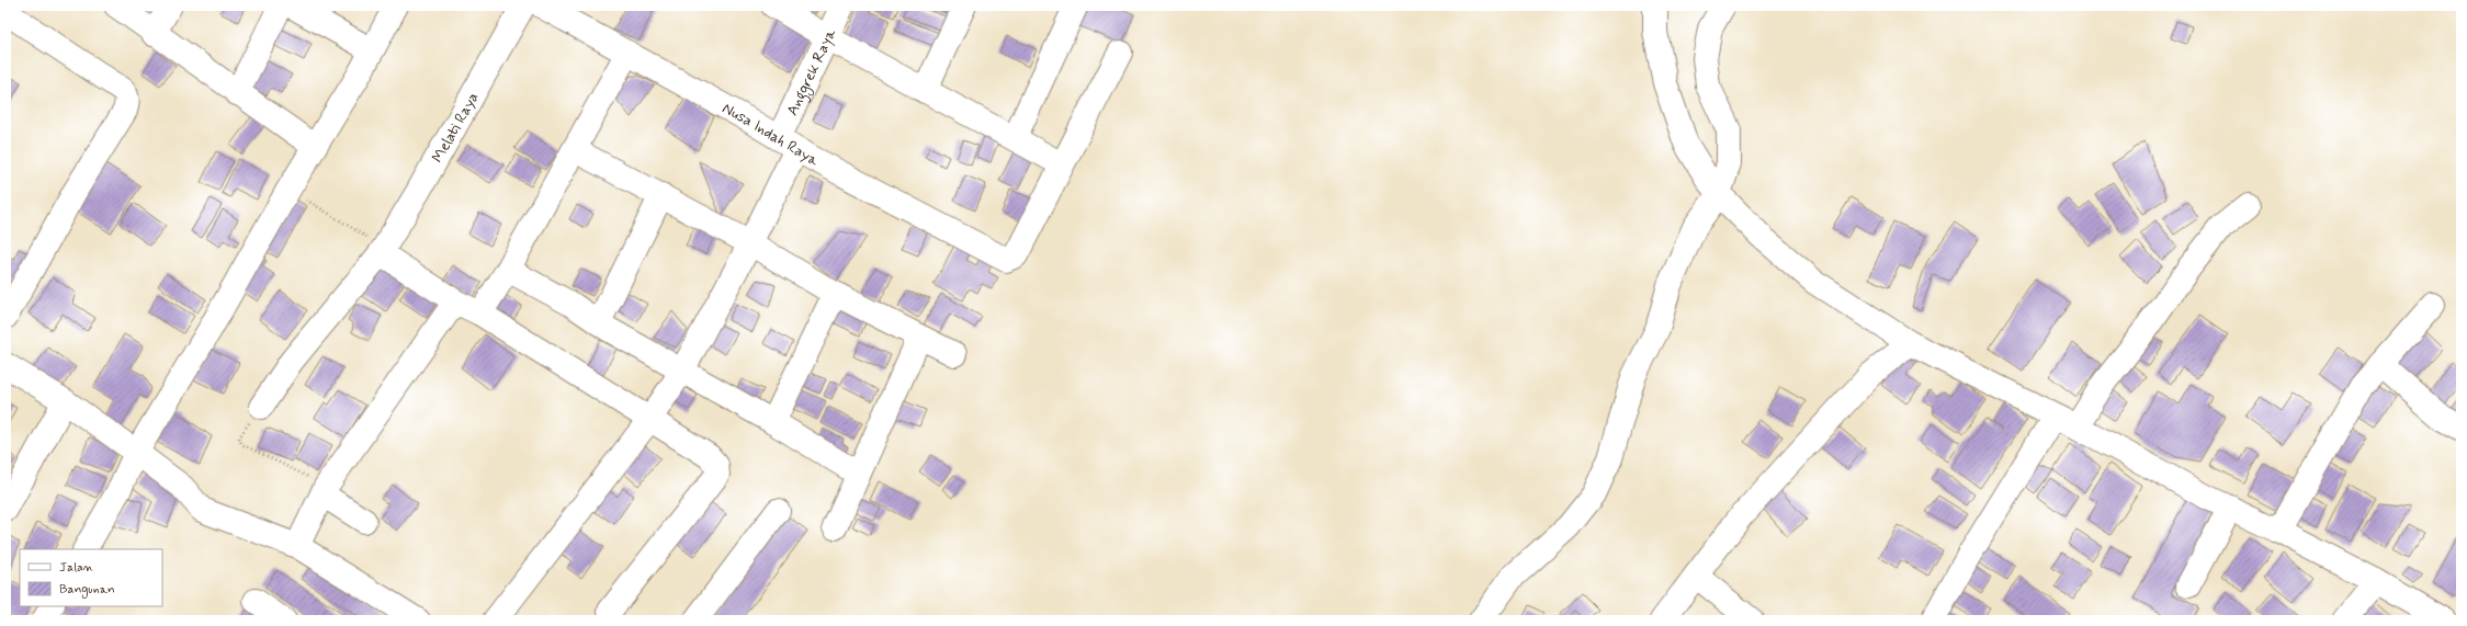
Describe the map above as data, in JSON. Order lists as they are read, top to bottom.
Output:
{
  "streets": {
    "street": ["Anggrek Raya", "Melati Raya", "Nusa Indah Raya"]
  },
  "crossings": [
    ["Anggrek Raya", "Nusa Indah Raya"]
  ],
  "legend": ["Jalan", "Bangunan"]
}
